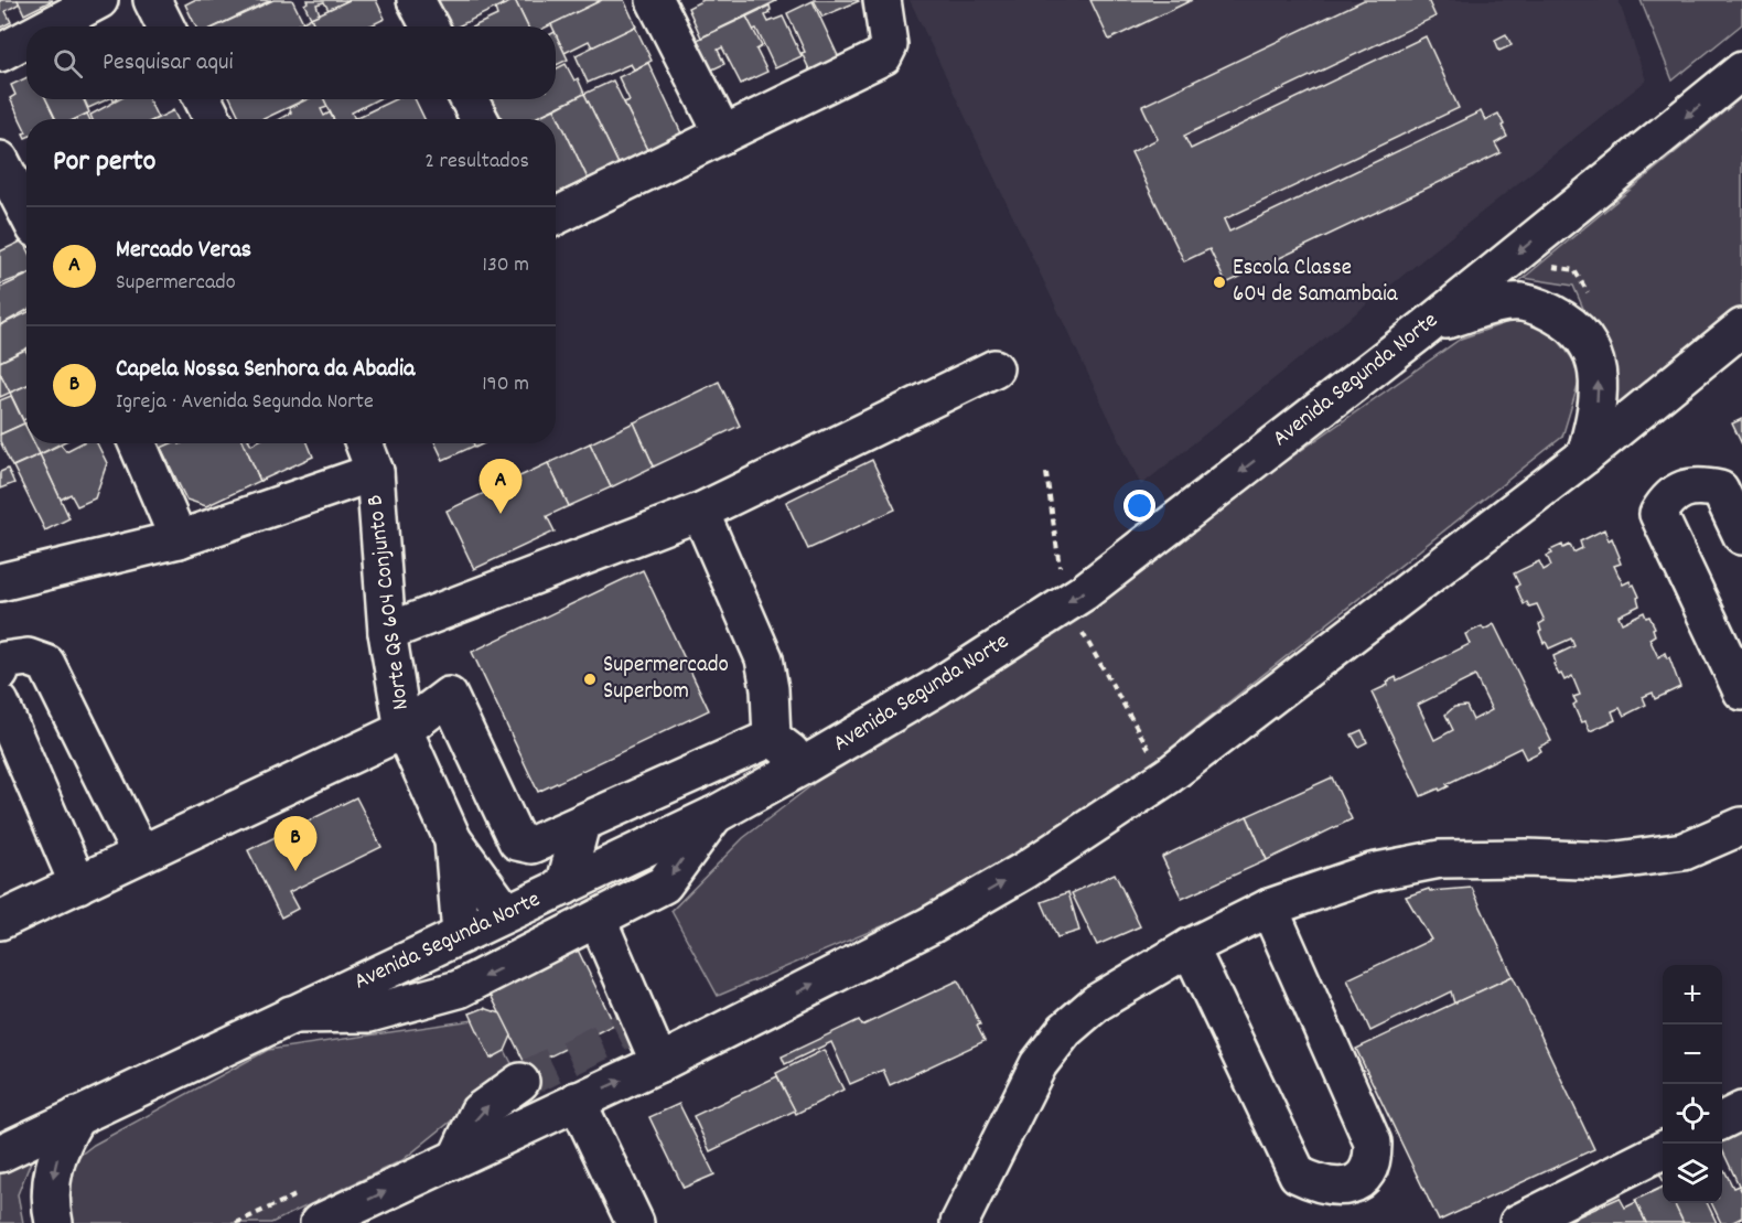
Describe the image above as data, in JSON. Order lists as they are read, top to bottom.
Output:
{
  "streets": {
    "main road": ["Avenida Segunda Norte", "Norte QS 604 Conjunto B"]
  },
  "crossings": [
    ["Avenida Segunda Norte", "Norte QS 604 Conjunto B"]
  ],
  "places": ["Escola Classe 604 de Samambaia", "Supermercado Superbom"],
  "page": {
    "search": "Pesquisar aqui",
    "heading": ["Por perto", "2 resultados"],
    "list": [
      {
        "mark": "A",
        "name": "Mercado Veras",
        "note": "Supermercado",
        "value": "130 m"
      },
      {
        "mark": "B",
        "name": "Capela Nossa Senhora da Abadia",
        "note": "Igreja · Avenida Segunda Norte",
        "value": "190 m"
      }
    ],
    "pins": ["A", "B"],
    "map_buttons": ["+", "−"]
  }
}
